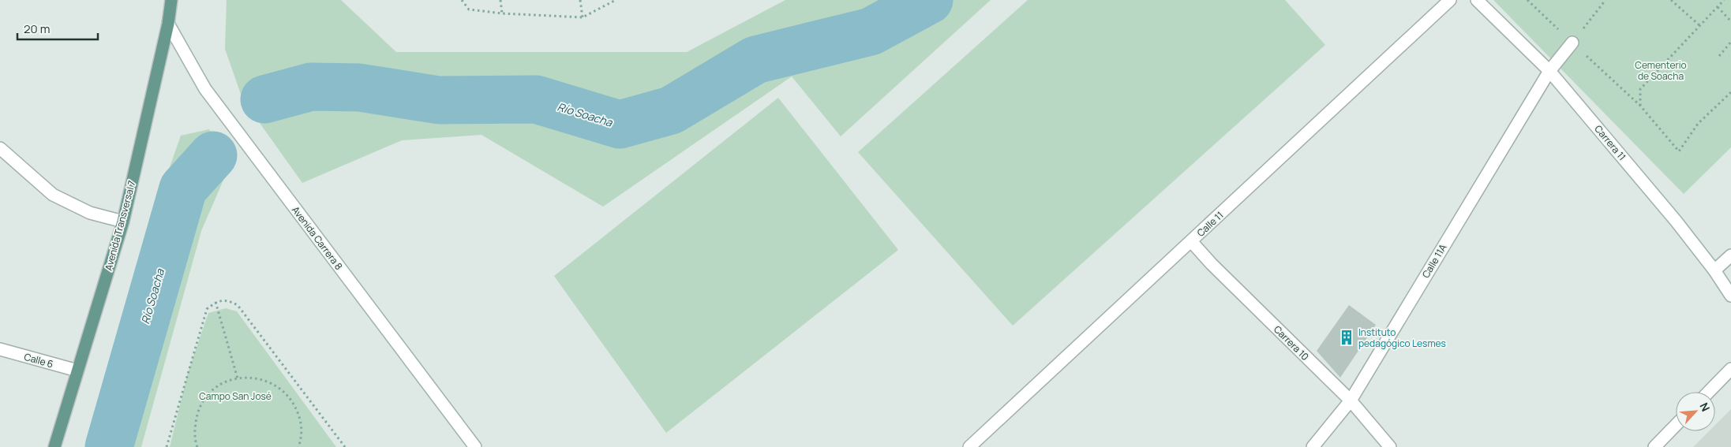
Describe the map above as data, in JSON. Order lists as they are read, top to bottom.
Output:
{
  "streets": {
    "main road": ["Avenida Transversal 7"],
    "street": [
      "Carrera 11",
      "Calle 11",
      "Avenida Carrera 8",
      "Calle 11A",
      "Carrera 10",
      "Calle 6"
    ]
  },
  "crossings": [
    ["Carrera 11", "Calle 11A"],
    ["Calle 11", "Carrera 10"],
    ["Avenida Transversal 7", "Avenida Carrera 8"],
    ["Avenida Transversal 7", "Calle 6"],
    ["Calle 11A", "Carrera 10"]
  ],
  "water": ["Río Soacha"],
  "parks": ["Cementerio de Soacha", "Campo San José"],
  "places": {
    "building": ["Instituto pedagógico Lesmes"]
  },
  "scale_bar": "20 m",
  "north": "top right"
}
